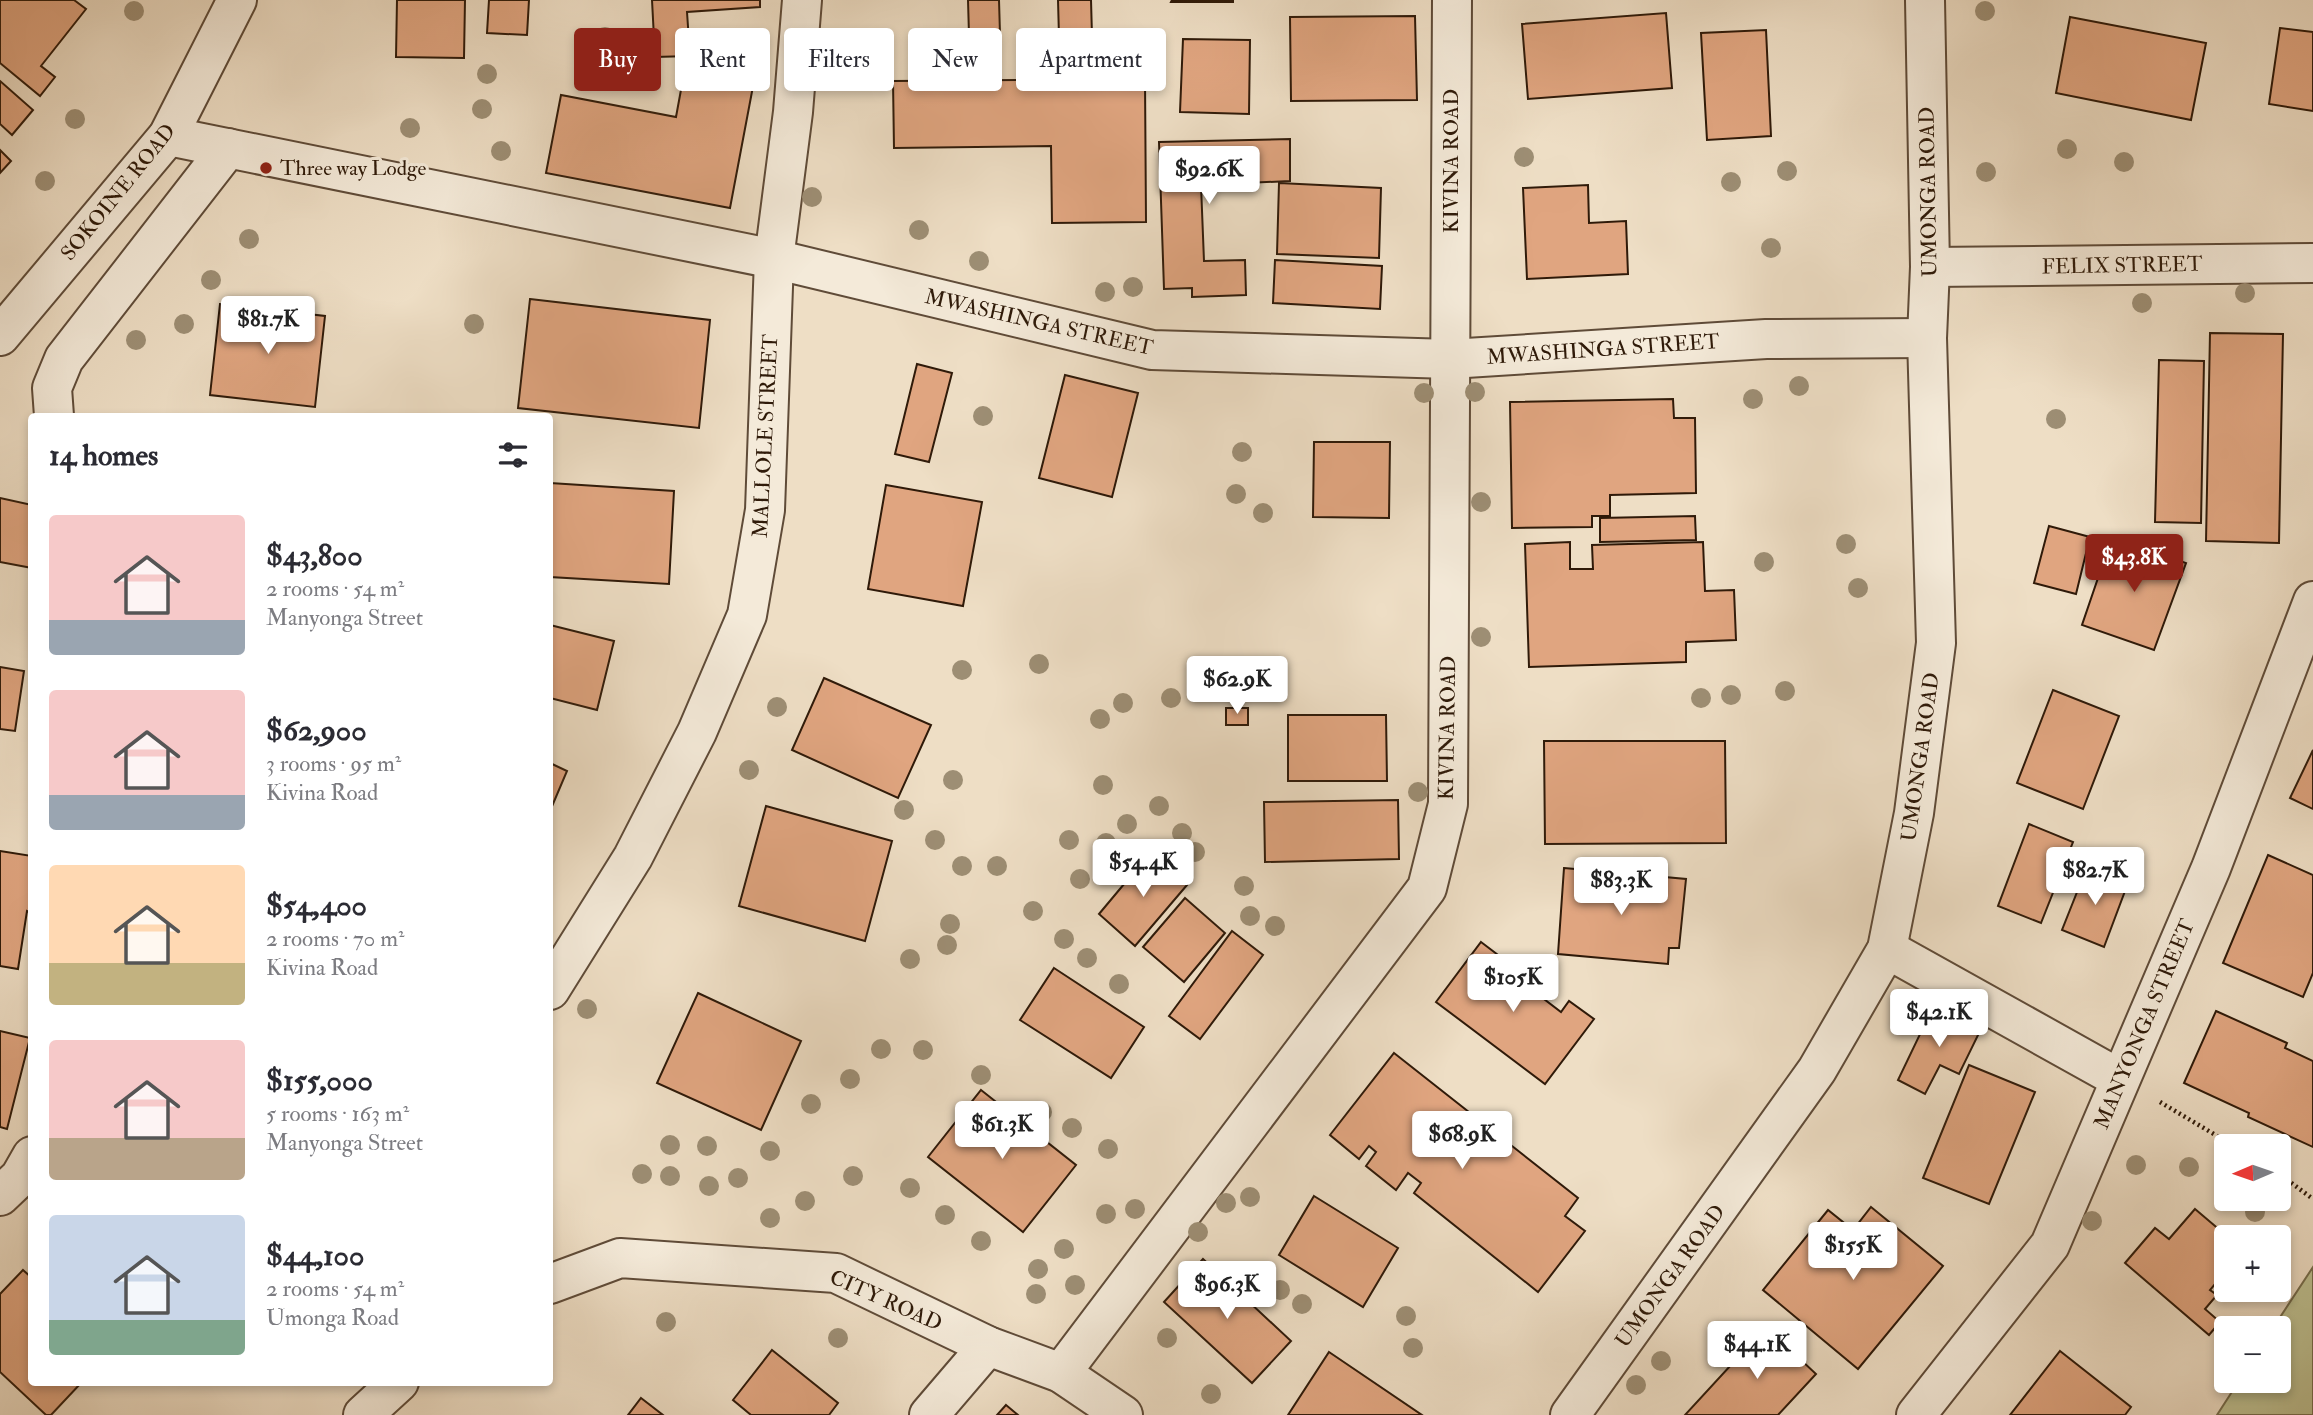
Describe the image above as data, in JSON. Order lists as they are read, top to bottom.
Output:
{
  "streets": {
    "street": [
      "KIVINA ROAD",
      "SOKOINE ROAD",
      "UMONGA ROAD",
      "FELIX STREET",
      "MWASHINGA STREET",
      "MALLOLE STREET",
      "MANYONGA STREET",
      "CITY ROAD"
    ]
  },
  "crossings": [
    ["KIVINA ROAD", "MWASHINGA STREET"],
    ["KIVINA ROAD", "CITY ROAD"],
    ["SOKOINE ROAD", "MWASHINGA STREET"],
    ["UMONGA ROAD", "FELIX STREET"],
    ["UMONGA ROAD", "MWASHINGA STREET"],
    ["MWASHINGA STREET", "MALLOLE STREET"]
  ],
  "places": ["Three way Lodge"],
  "north": "left",
  "page": {
    "chip": [
      "Buy",
      "Rent",
      "Filters",
      "New",
      "Apartment"
    ],
    "price": [
      "$92.6K",
      "$81.7K",
      "$43.8K",
      "$62.9K",
      "$54.4K",
      "$82.7K",
      "$83.3K",
      "$105K",
      "$42.1K",
      "$61.3K",
      "$68.9K",
      "$155K",
      "$96.3K",
      "$44.1K"
    ],
    "heading": "14 homes",
    "list": [
      {
        "name": "$43,800",
        "note": "2 rooms · 54 m² · Manyonga Street"
      },
      {
        "name": "$62,900",
        "note": "3 rooms · 95 m² · Kivina Road"
      },
      {
        "name": "$54,400",
        "note": "2 rooms · 70 m² · Kivina Road"
      },
      {
        "name": "$155,000",
        "note": "5 rooms · 163 m² · Manyonga Street"
      },
      {
        "name": "$44,100",
        "note": "2 rooms · 54 m² · Umonga Road"
      }
    ],
    "map_buttons": ["+", "−"]
  }
}
